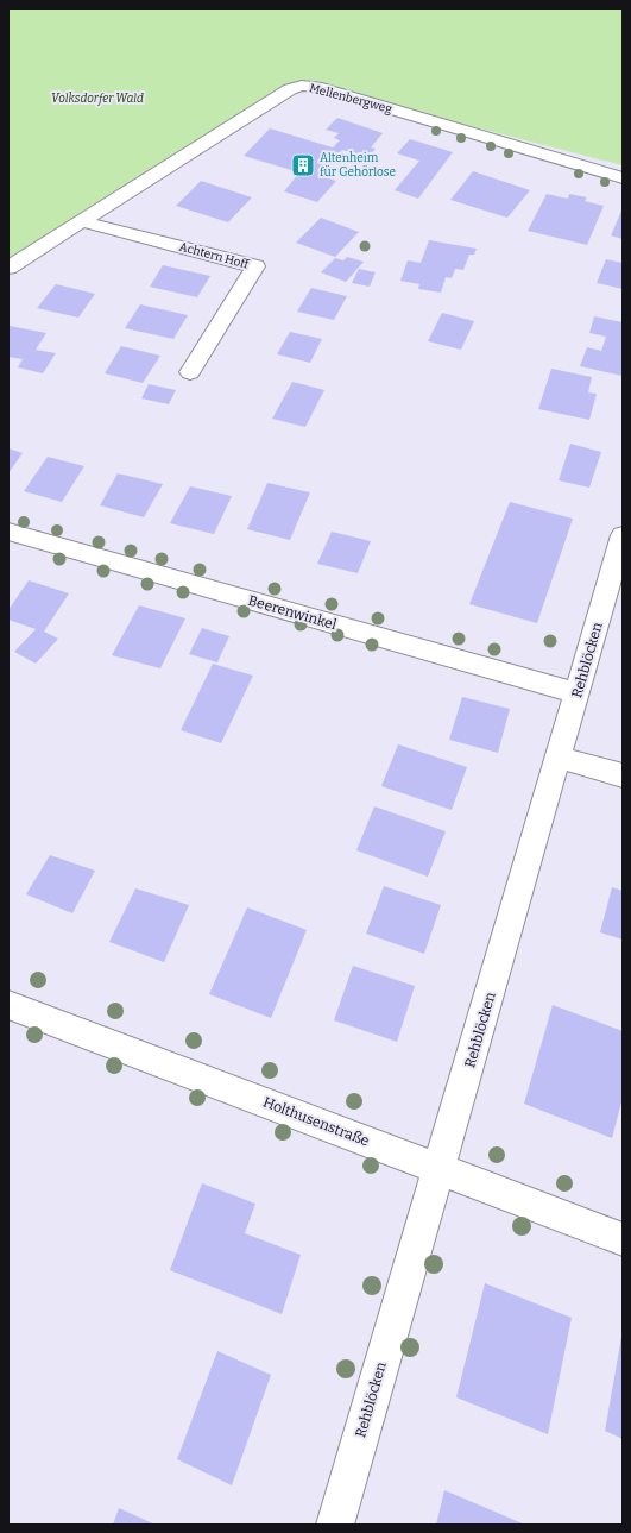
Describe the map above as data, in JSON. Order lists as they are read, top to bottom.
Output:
{
  "streets": {
    "street": [
      "Mellenbergweg",
      "Achtern Hoff",
      "Beerenwinkel",
      "Rehblöcken",
      "Holthusenstraße"
    ]
  },
  "crossings": [
    ["Mellenbergweg", "Achtern Hoff"],
    ["Beerenwinkel", "Rehblöcken"],
    ["Rehblöcken", "Holthusenstraße"]
  ],
  "parks": ["Volksdorfer Wald"],
  "places": {
    "building": ["Altenheim für Gehörlose"]
  }
}
